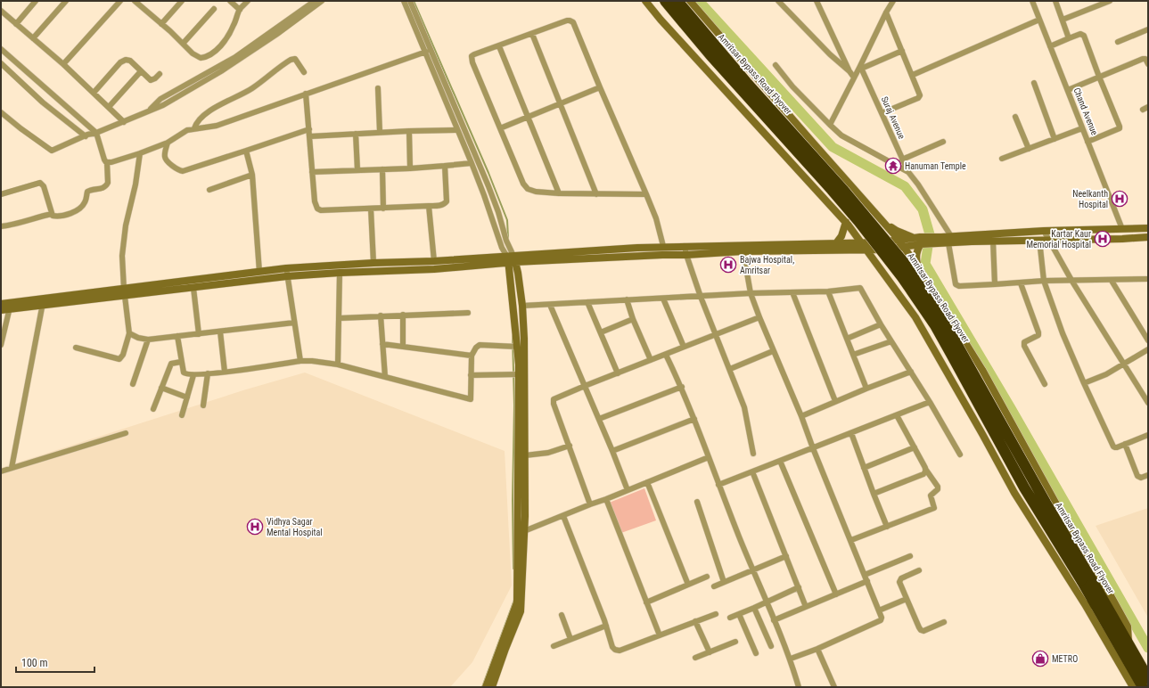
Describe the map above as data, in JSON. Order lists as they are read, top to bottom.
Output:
{
  "streets": {
    "highway": ["Amritsar Bypass Road Flyover"],
    "street": ["Chand Avenue", "Suraj Avenue"]
  },
  "places": {
    "temple": ["Hanuman Temple"],
    "hospital": [
      "Neelkanth Hospital",
      "Kartar Kaur Memorial Hospital",
      "Bajwa Hospital, Amritsar",
      "Vidhya Sagar Mental Hospital"
    ],
    "shop": ["METRO"]
  },
  "scale_bar": "100 m"
}
